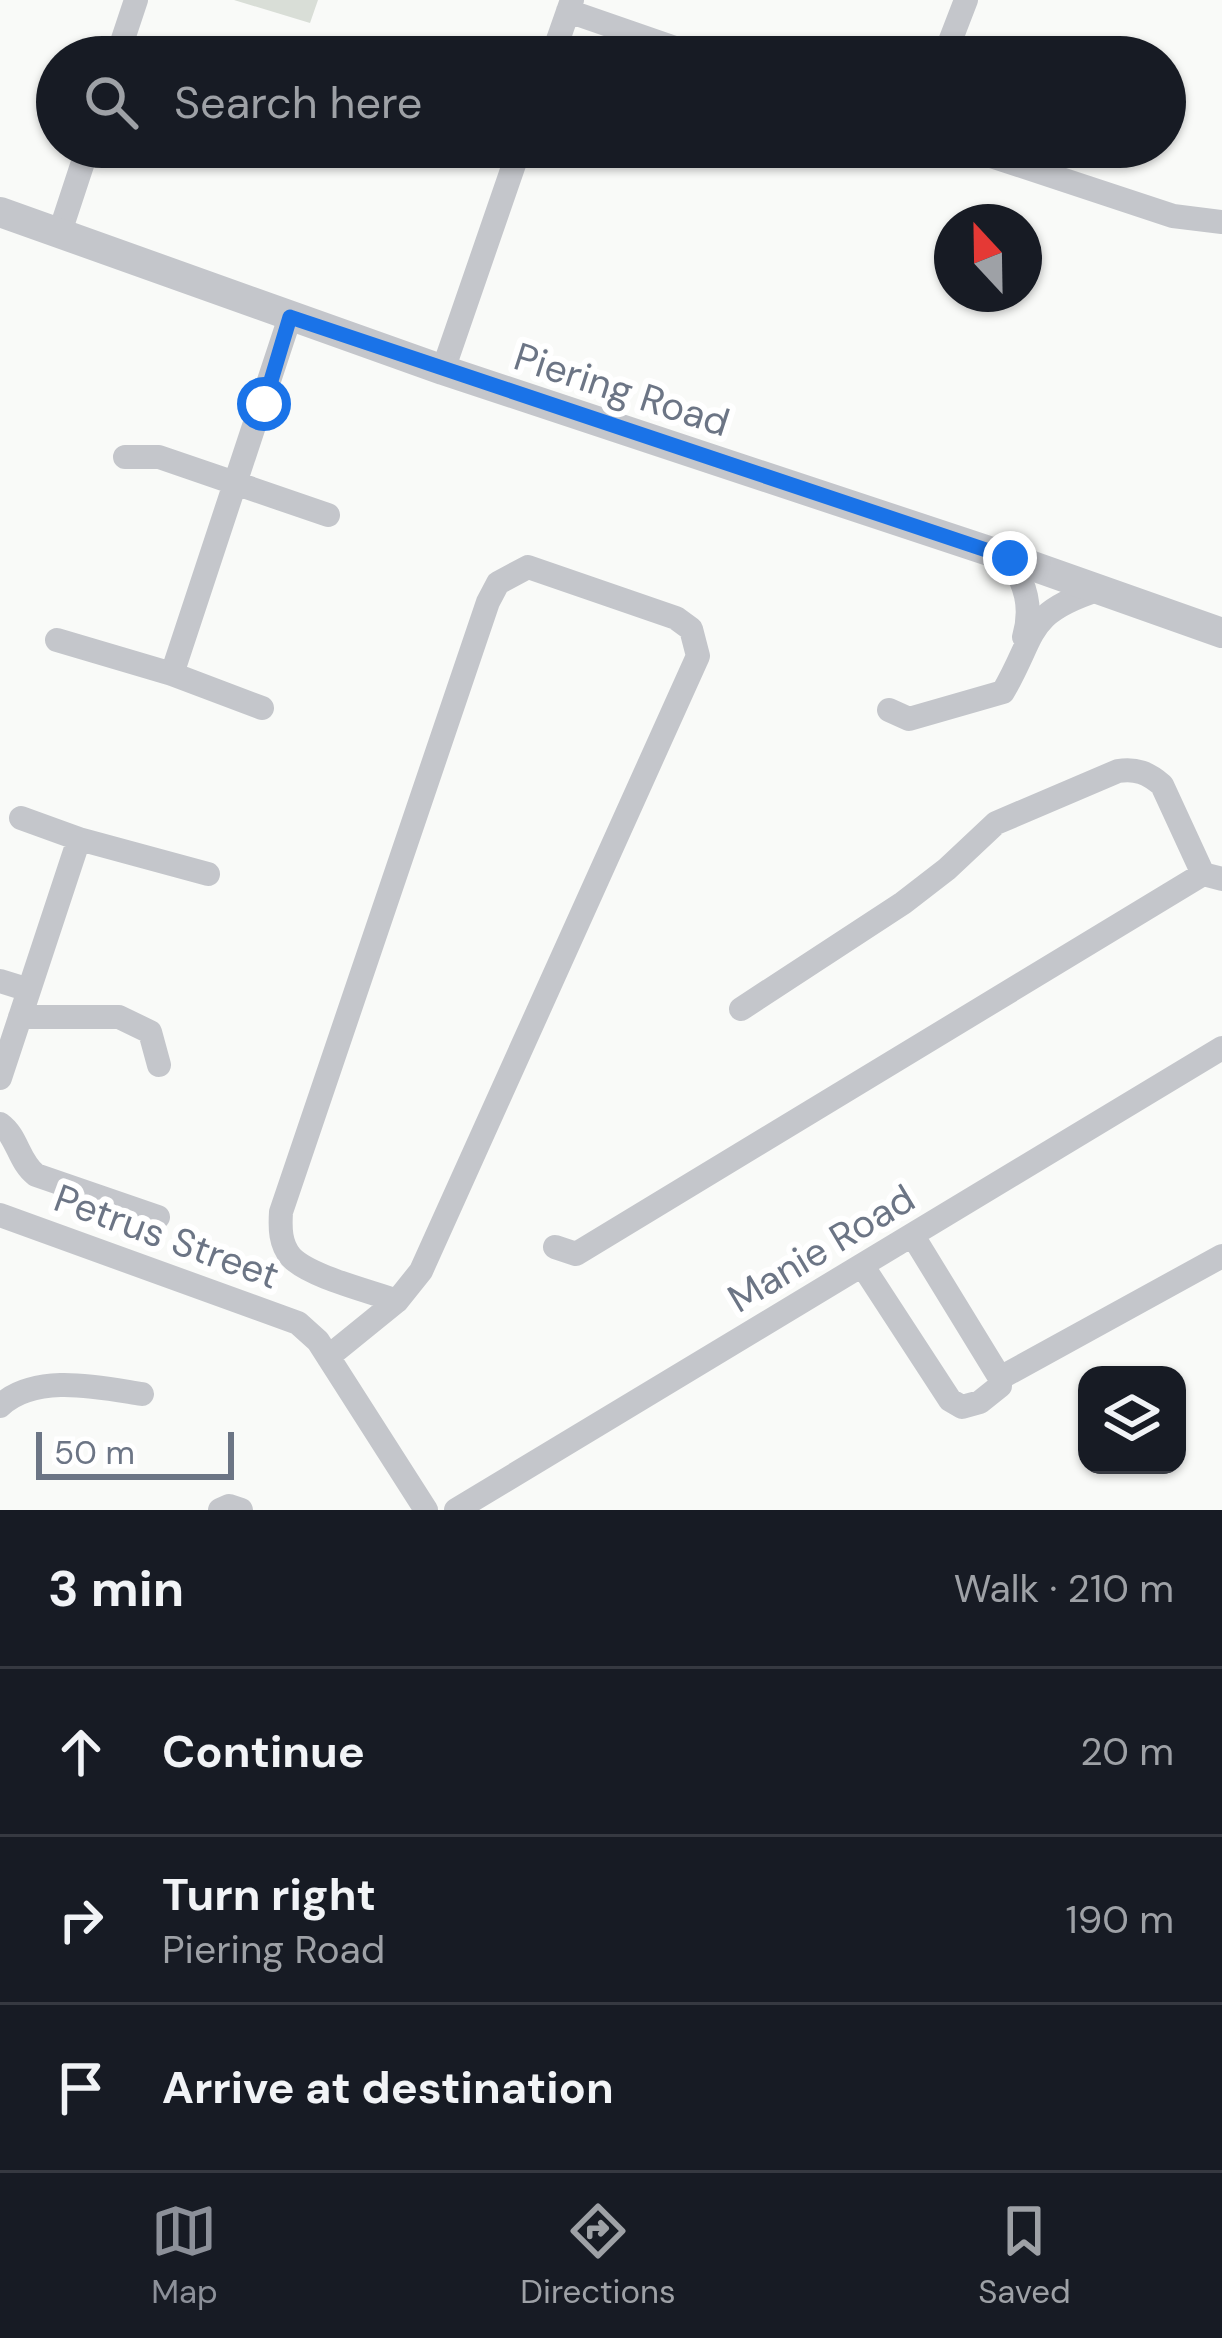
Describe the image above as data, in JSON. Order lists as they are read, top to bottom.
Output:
{
  "streets": {
    "street": ["Piering Road", "Petrus Street", "Manie Road"]
  },
  "scale_bar": "50 m",
  "north": "top",
  "page": {
    "search": "Search here",
    "scale": "50 m",
    "heading": ["3 min", "Walk · 210 m"],
    "list": [
      ["Continue", "20 m"],
      ["Turn right", "Piering Road", "190 m"],
      "Arrive at destination"
    ],
    "nav": ["Map", "Directions", "Saved"]
  }
}
